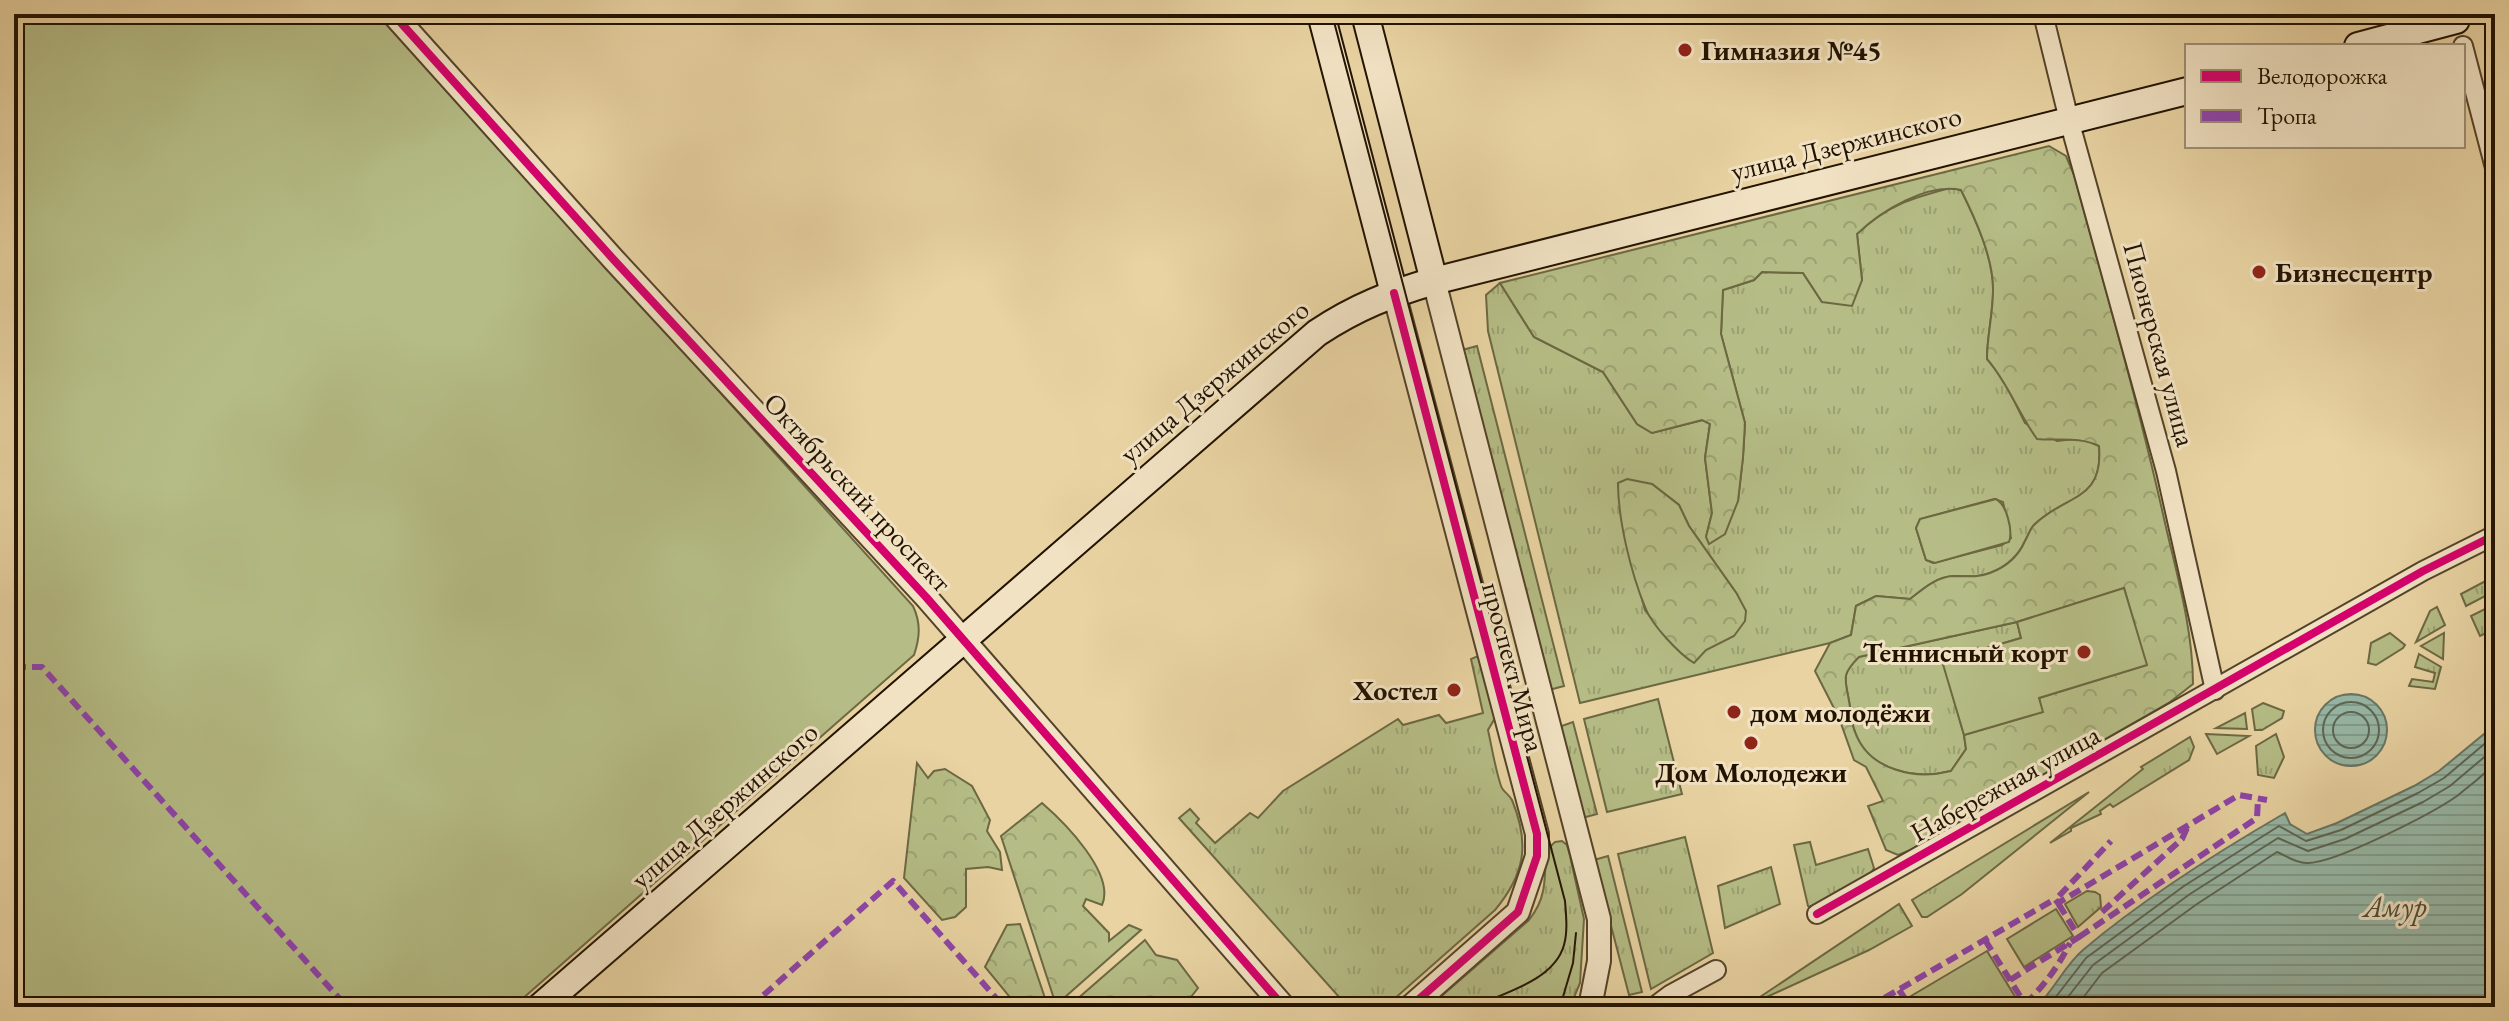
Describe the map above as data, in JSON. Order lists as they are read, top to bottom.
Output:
{
  "streets": {
    "main road": ["улица Дзержинского", "проспект Мира"],
    "street": ["Пионерская улица", "Октябрьский проспект", "Набережная улица"]
  },
  "crossings": [
    ["улица Дзержинского", "Пионерская улица"],
    ["улица Дзержинского", "Октябрьский проспект"],
    ["улица Дзержинского", "проспект Мира"],
    ["Пионерская улица", "Набережная улица"]
  ],
  "water": ["Амур"],
  "places": [
    "Гимназия №45",
    "Бизнесцентр",
    "Теннисный корт",
    "Хостел",
    "дом молодёжи",
    "Дом Молодежи"
  ],
  "legend": ["Велодорожка", "Тропа"]
}
